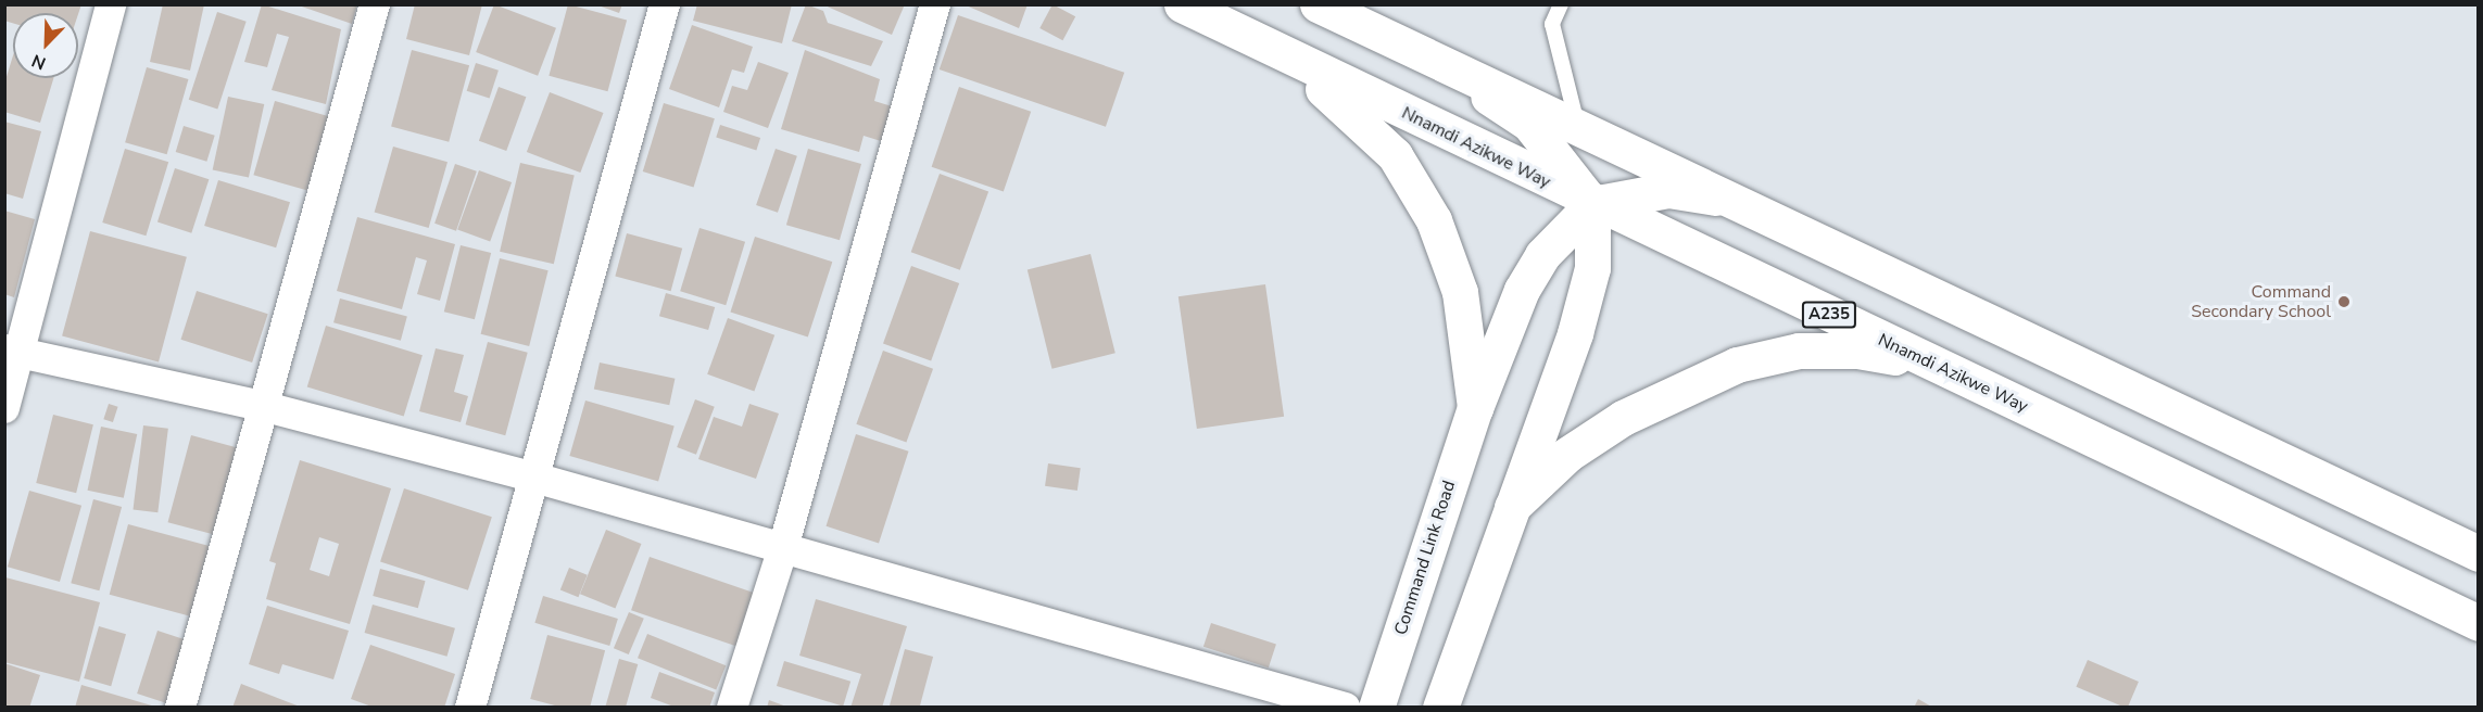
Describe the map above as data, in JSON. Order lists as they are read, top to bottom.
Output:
{
  "streets": {
    "main road": ["Nnamdi Azikwe Way", "A235", "Command Link Road"]
  },
  "crossings": [
    ["Nnamdi Azikwe Way", "Command Link Road"]
  ],
  "places": ["Command Secondary School"],
  "north": "bottom left"
}
